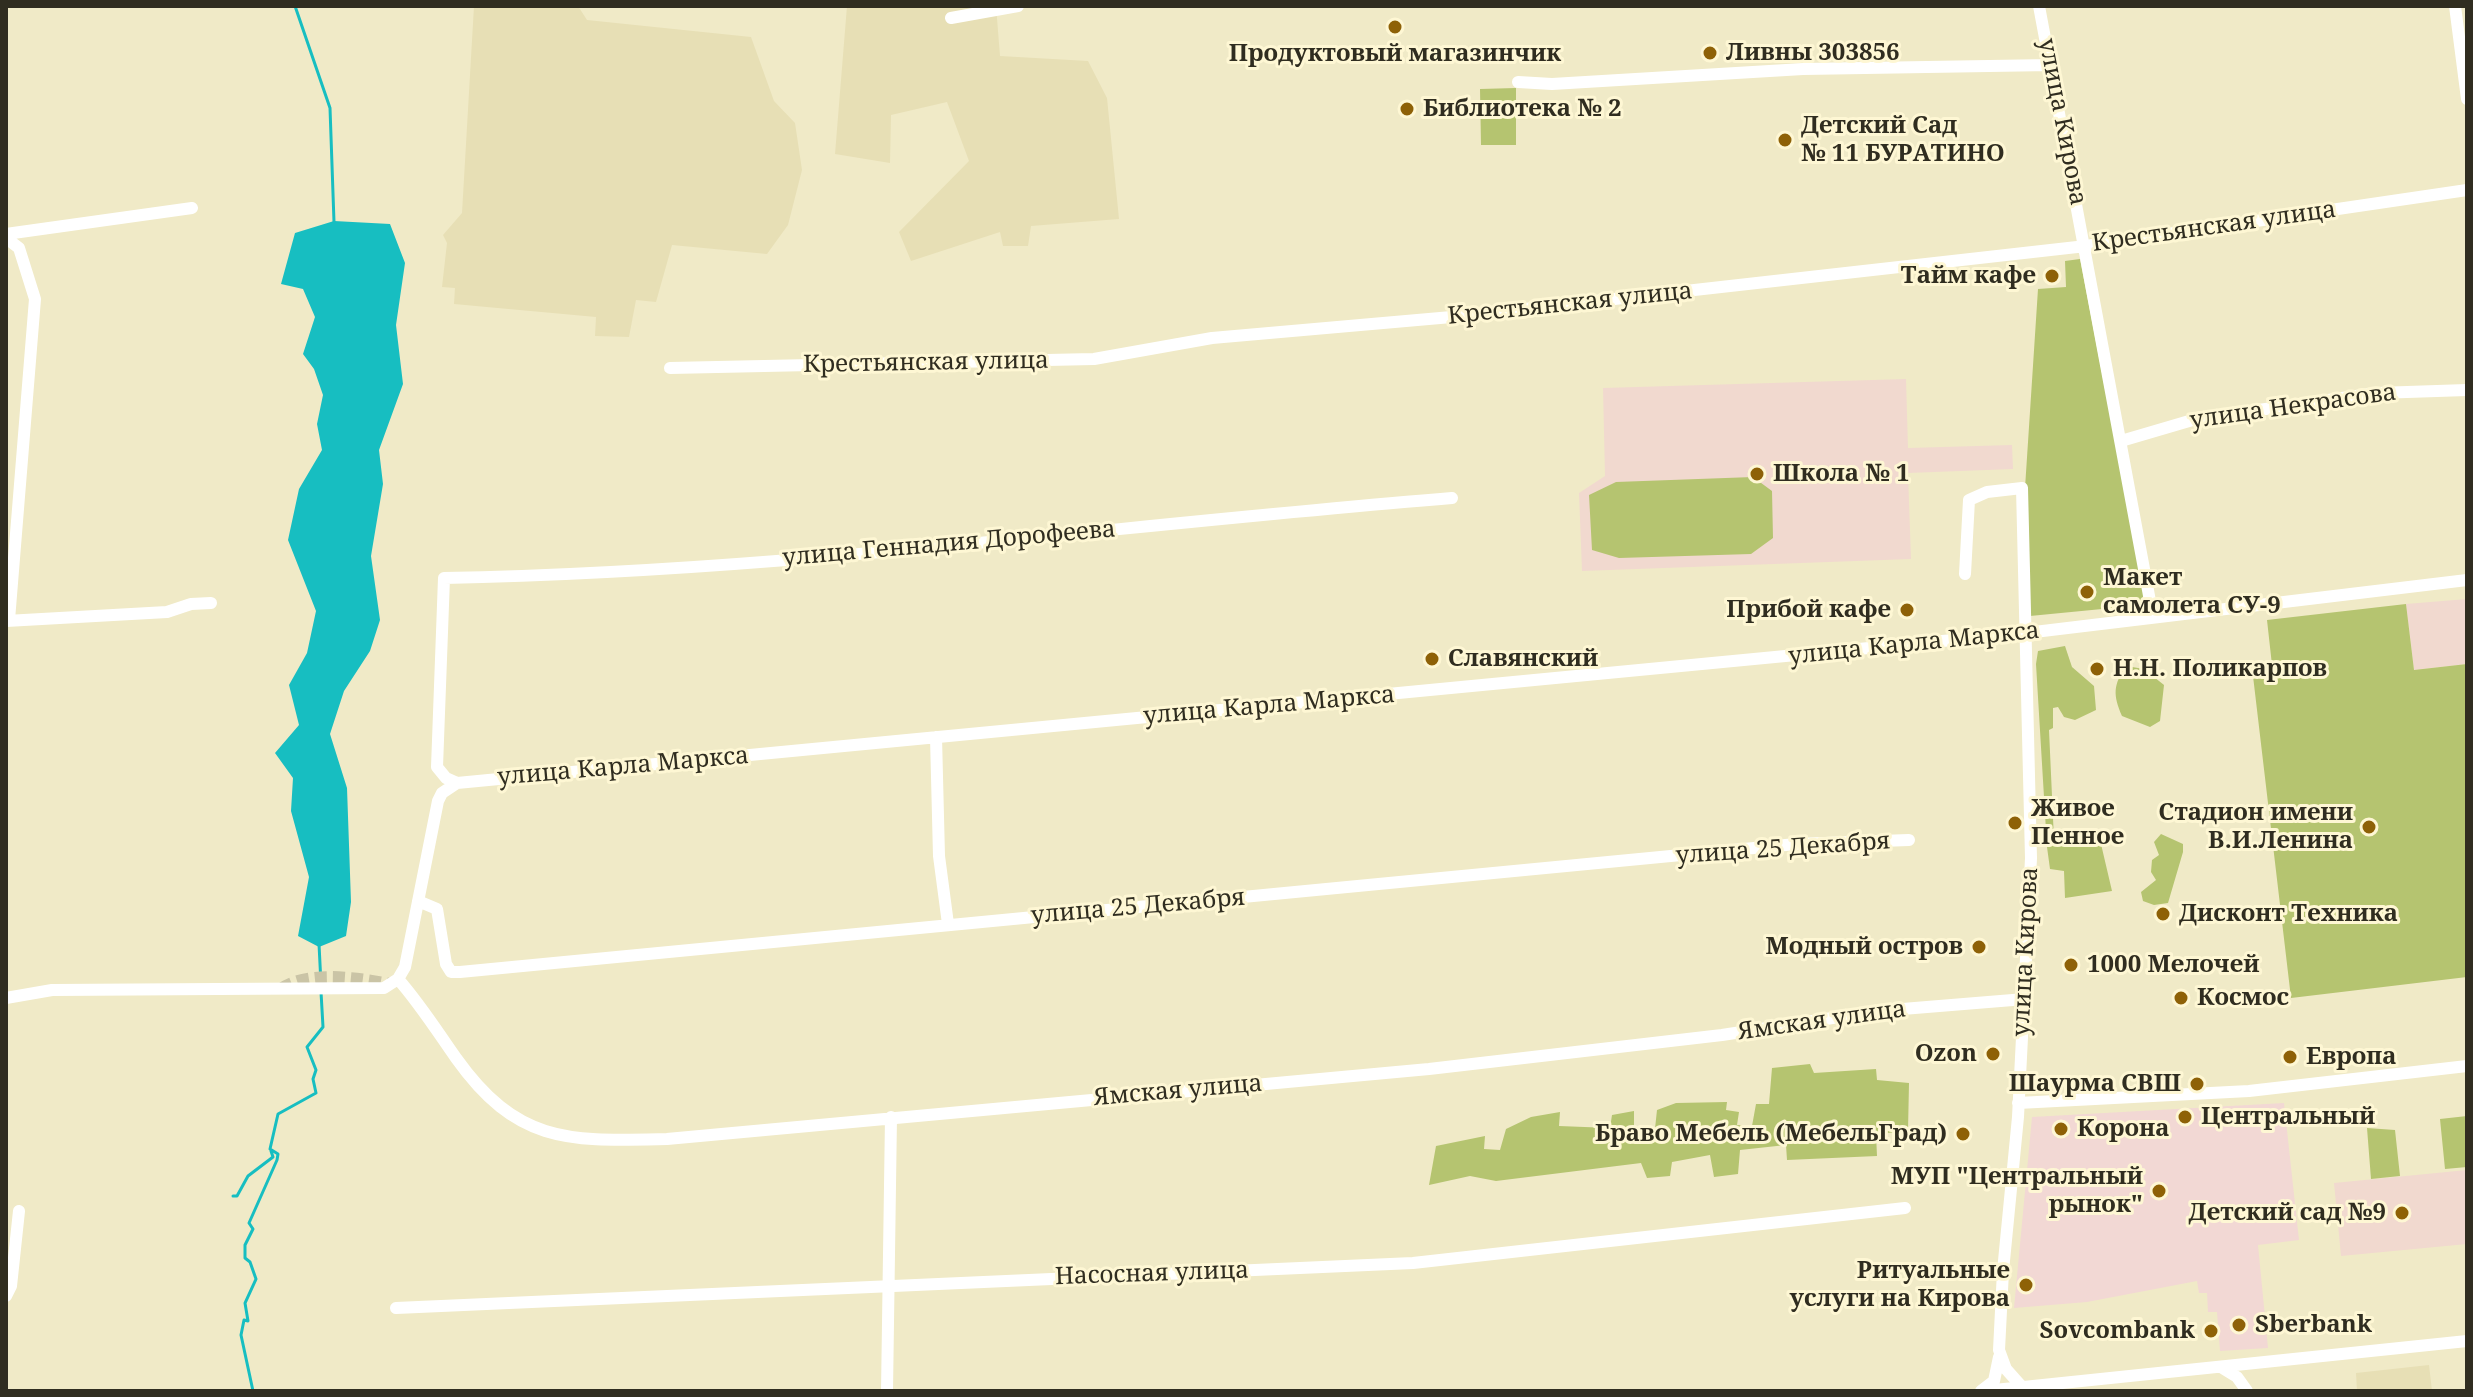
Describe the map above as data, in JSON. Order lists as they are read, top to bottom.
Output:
{
  "streets": {
    "street": [
      "улица Кирова",
      "Крестьянская улица",
      "улица Некрасова",
      "улица Геннадия Дорофеева",
      "улица Карла Маркса",
      "улица 25 Декабря",
      "Ямская улица",
      "Насосная улица"
    ]
  },
  "crossings": [
    ["улица Кирова", "Крестьянская улица"],
    ["улица Кирова", "улица Некрасова"],
    ["улица Кирова", "улица Карла Маркса"],
    ["улица Кирова", "Ямская улица"],
    ["улица Геннадия Дорофеева", "улица Карла Маркса"]
  ],
  "places": [
    "Продуктовый магазинчик",
    "Ливны 303856",
    "Библиотека № 2",
    "Детский Сад № 11 БУРАТИНО",
    "Тайм кафе",
    "Школа № 1",
    "Макет самолета СУ-9",
    "Прибой кафе",
    "Славянский",
    "Н.Н. Поликарпов",
    "Живое Пенное",
    "Стадион имени В.И.Ленина",
    "Дисконт Техника",
    "Модный остров",
    "1000 Мелочей",
    "Космос",
    "Ozon",
    "Европа",
    "Шаурма СВШ",
    "Центральный",
    "Корона",
    "Браво Мебель (МебельГрад)",
    "МУП \"Центральный рынок\"",
    "Детский сад №9",
    "Ритуальные услуги на Кирова",
    "Sberbank",
    "Sovcombank"
  ]
}
